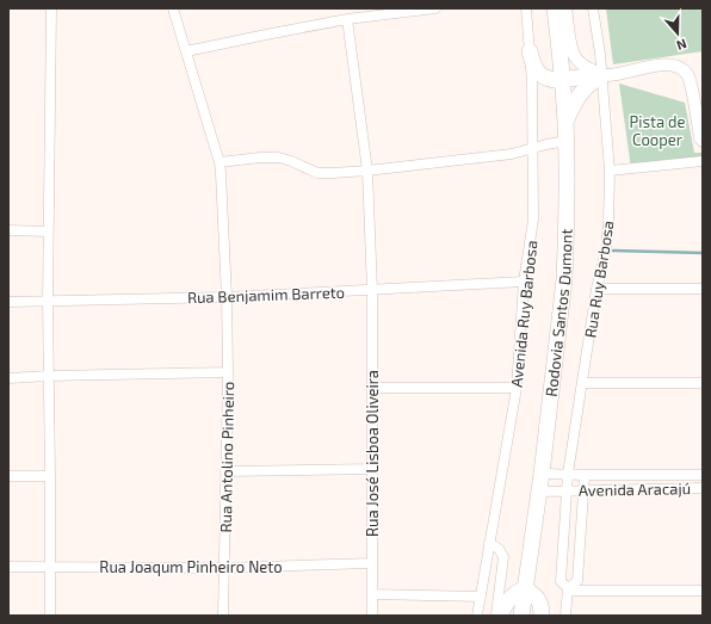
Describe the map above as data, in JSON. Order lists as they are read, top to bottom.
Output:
{
  "streets": {
    "highway": ["Rodovia Santos Dumont"],
    "street": [
      "Rua Ruy Barbosa",
      "Rua Benjamim Barreto",
      "Avenida Ruy Barbosa",
      "Rua José Lisboa Oliveira",
      "Rua Antolino Pinheiro",
      "Avenida Aracajú",
      "Rua Joaqum Pinheiro Neto"
    ]
  },
  "crossings": [
    ["Rua Ruy Barbosa", "Avenida Aracajú"],
    ["Rua Benjamim Barreto", "Avenida Ruy Barbosa"],
    ["Rua Benjamim Barreto", "Rua José Lisboa Oliveira"],
    ["Rua Benjamim Barreto", "Rua Antolino Pinheiro"],
    ["Rodovia Santos Dumont", "Avenida Aracajú"],
    ["Rua José Lisboa Oliveira", "Rua Joaqum Pinheiro Neto"],
    ["Rua Antolino Pinheiro", "Rua Joaqum Pinheiro Neto"]
  ],
  "parks": ["Pista de Cooper"],
  "north": "bottom"
}
